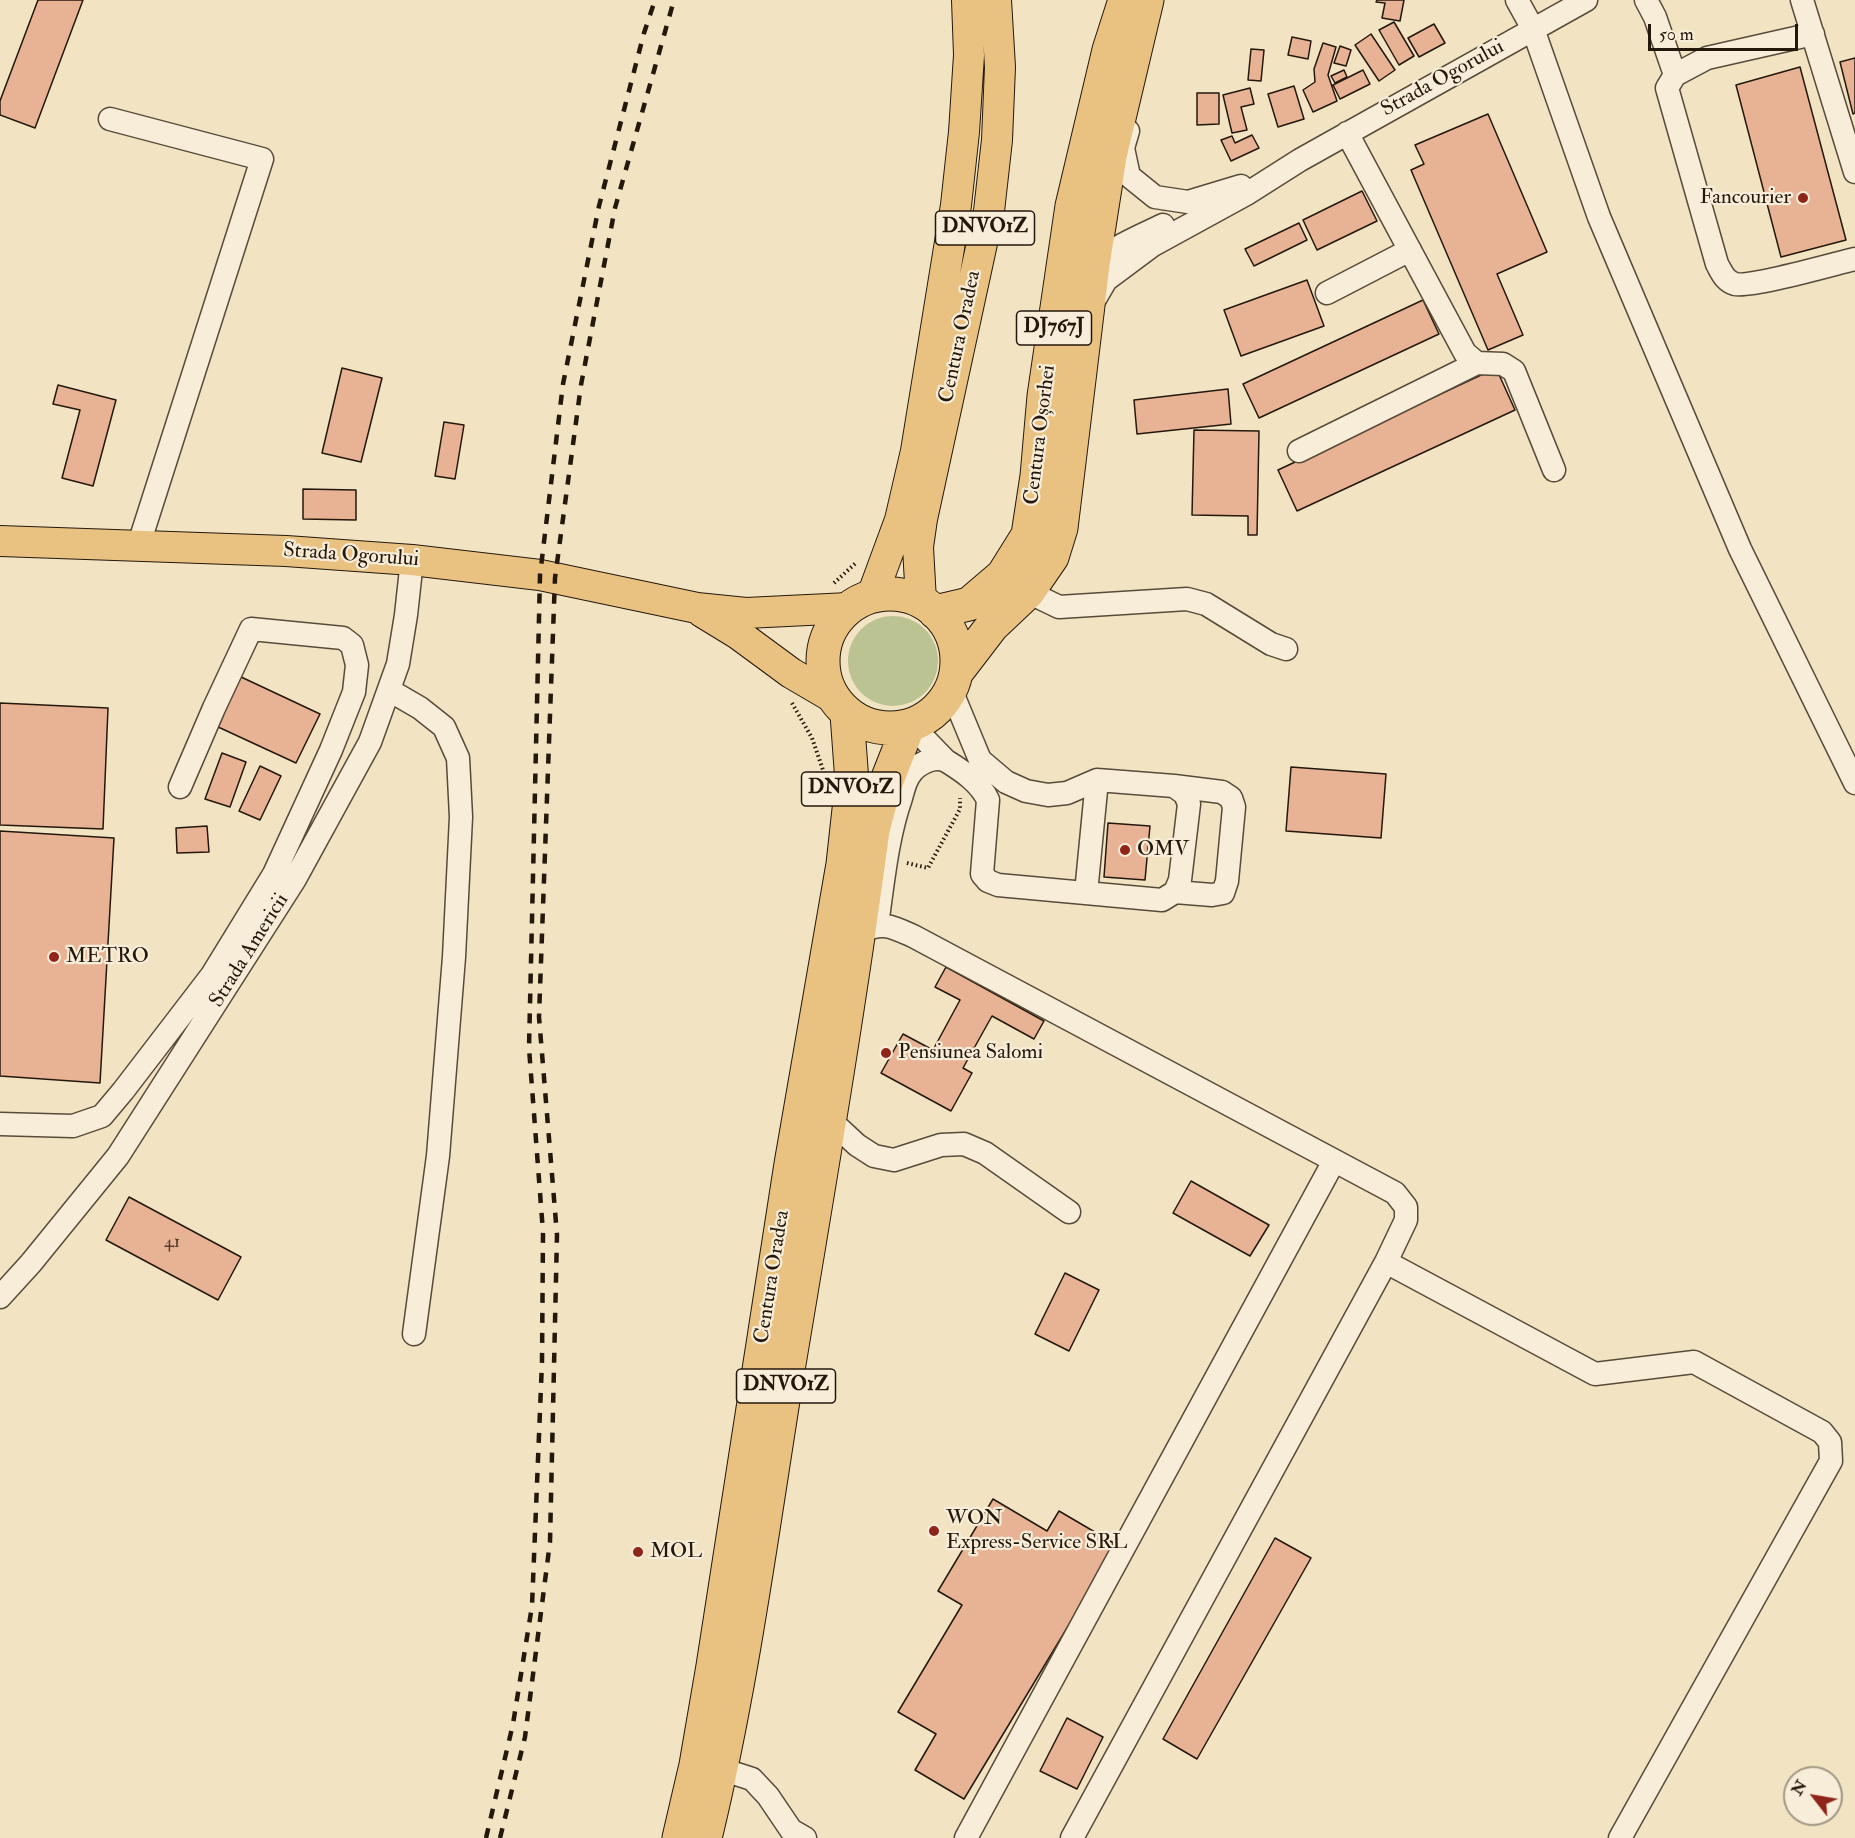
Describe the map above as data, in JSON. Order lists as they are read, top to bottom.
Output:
{
  "streets": {
    "highway": [
      "DNVO1Z",
      "DJ767J",
      "Centura Oradea",
      "Centura Oșorhei"
    ],
    "main road": ["Strada Ogorului"],
    "street": ["Strada Americii"]
  },
  "crossings": [
    ["Strada Ogorului", "DNVO1Z"],
    ["Strada Ogorului", "DJ767J"],
    ["Strada Ogorului", "Centura Oradea"],
    ["Strada Ogorului", "Centura Oșorhei"],
    ["Strada Ogorului", "Strada Americii"],
    ["DNVO1Z", "Centura Oradea"],
    ["DNVO1Z", "Centura Oșorhei"],
    ["DJ767J", "Centura Oșorhei"],
    ["Centura Oradea", "Centura Oșorhei"]
  ],
  "places": [
    "Fancourier",
    "OMV",
    "METRO",
    "Pensiunea Salomi",
    "WON Express-Service SRL",
    "MOL"
  ],
  "house_numbers": ["41"],
  "scale_bar": "50 m",
  "north": "top left"
}
